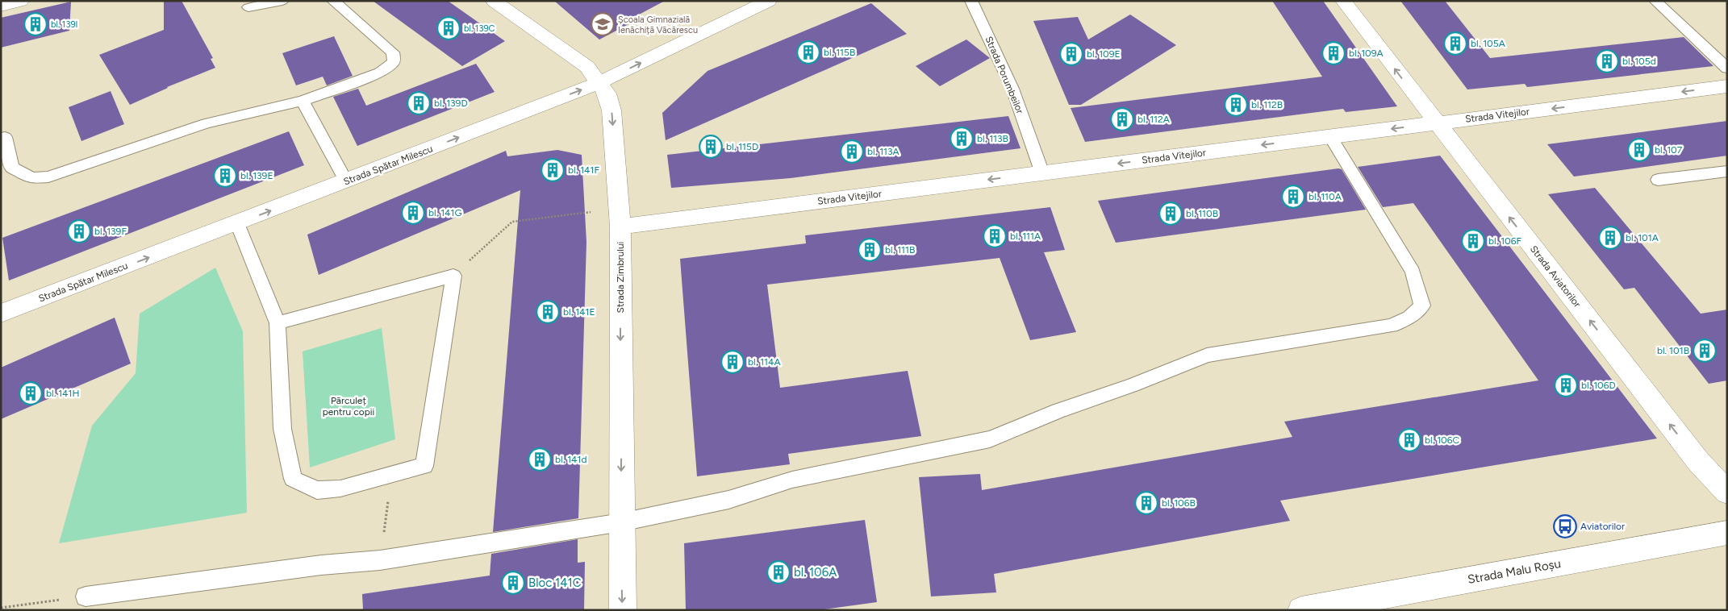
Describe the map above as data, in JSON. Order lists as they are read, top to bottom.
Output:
{
  "streets": {
    "street": [
      "Strada Vitejilor",
      "Strada Spătar Milescu",
      "Strada Aviatorilor",
      "Strada Zimbrului",
      "Strada Malu Roșu"
    ],
    "lane": ["Strada Porumbeilor"]
  },
  "crossings": [
    ["Strada Porumbeilor", "Strada Vitejilor"],
    ["Strada Vitejilor", "Strada Aviatorilor"],
    ["Strada Vitejilor", "Strada Zimbrului"],
    ["Strada Spătar Milescu", "Strada Zimbrului"]
  ],
  "one_way": [
    "Strada Vitejilor",
    "Strada Spătar Milescu",
    "Strada Aviatorilor",
    "Strada Zimbrului"
  ],
  "parks": ["Părculeț pentru copii"],
  "places": {
    "building": [
      "bl. 139I",
      "bl. 139C",
      "bl. 105A",
      "bl. 115B",
      "bl. 109A",
      "bl. 109E",
      "bl. 105d",
      "bl. 139D",
      "bl. 112B",
      "bl. 112A",
      "bl. 113B",
      "bl. 115D",
      "bl. 107",
      "bl. 113A",
      "bl. 141F",
      "bl. 139E",
      "bl. 110A",
      "bl. 141G",
      "bl. 110B",
      "bl. 139F",
      "bl. 111A",
      "bl. 101A",
      "bl. 106F",
      "bl. 111B",
      "bl. 141E",
      "bl. 101B",
      "bl. 114A",
      "bl. 106D",
      "bl. 141H",
      "bl. 106C",
      "bl. 141d",
      "bl. 106B",
      "bl. 106A",
      "Bloc 141C"
    ],
    "school or university": ["Școala Gimnazială Ienăchiță Văcărescu"],
    "bus stop": ["Aviatorilor"]
  }
}
